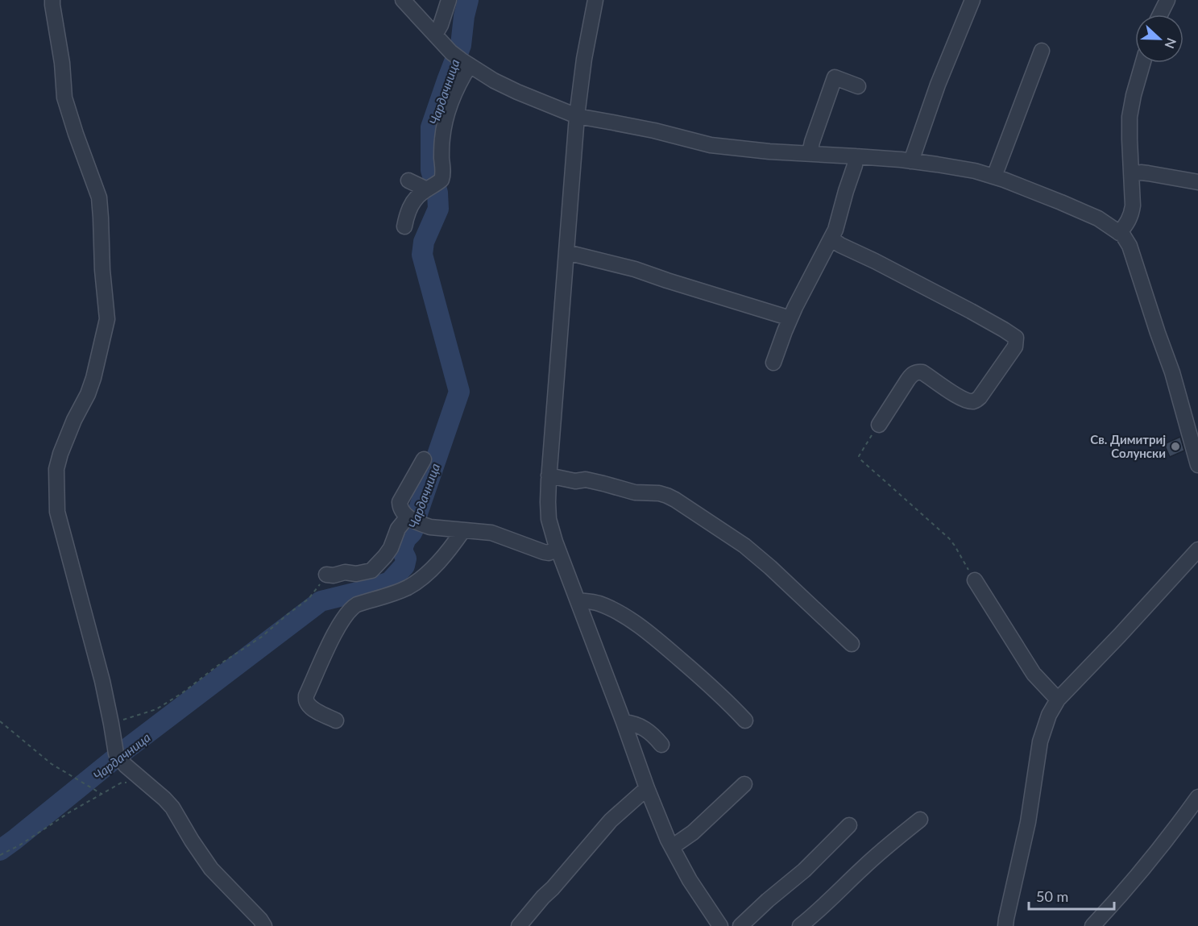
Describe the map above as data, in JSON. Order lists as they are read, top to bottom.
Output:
{
  "water": ["Чардачница"],
  "places": ["Св. Димитриј Солунски"],
  "scale_bar": "50 m",
  "north": "right"
}
